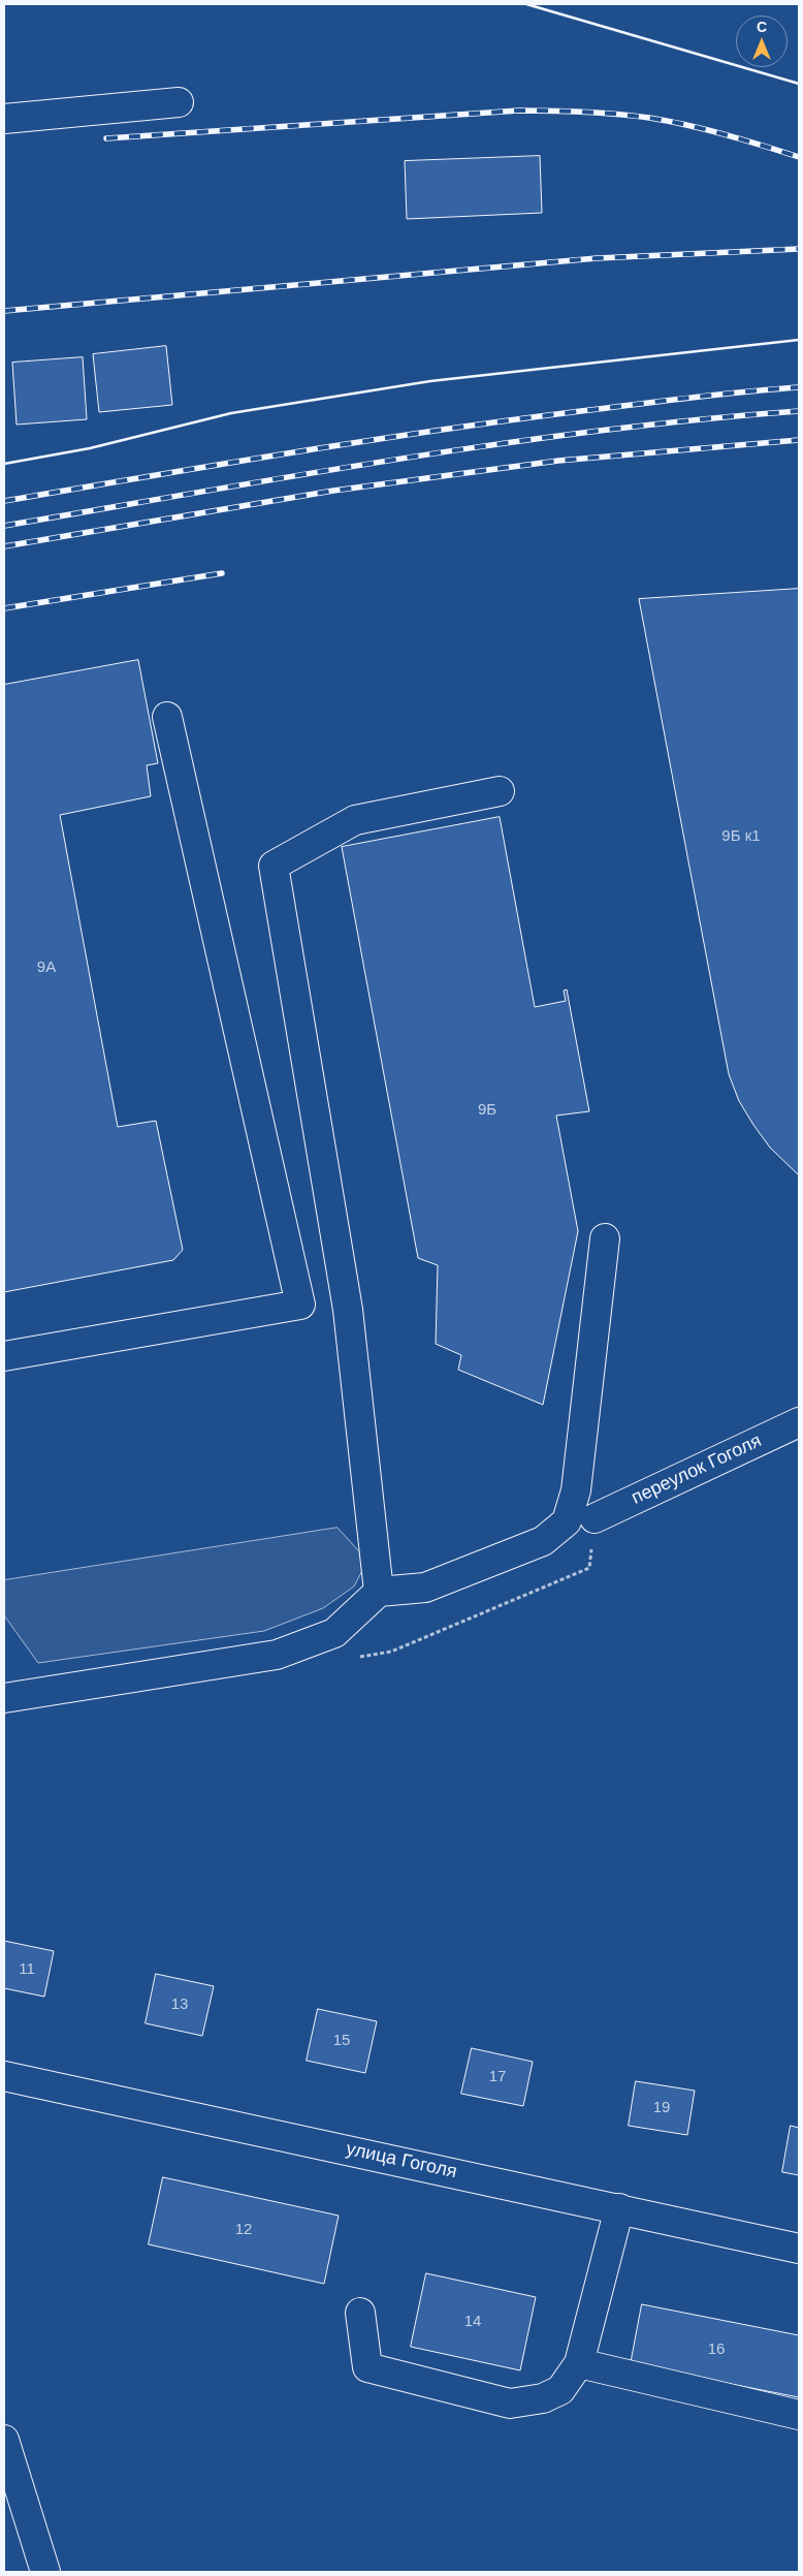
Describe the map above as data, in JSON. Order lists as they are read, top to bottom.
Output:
{
  "streets": {
    "street": ["переулок Гоголя", "улица Гоголя"]
  },
  "house_numbers": [
    "9Б к1",
    "9А",
    "9Б",
    "11",
    "13",
    "15",
    "17",
    "19",
    "12",
    "14",
    "16"
  ],
  "north": "top"
}
